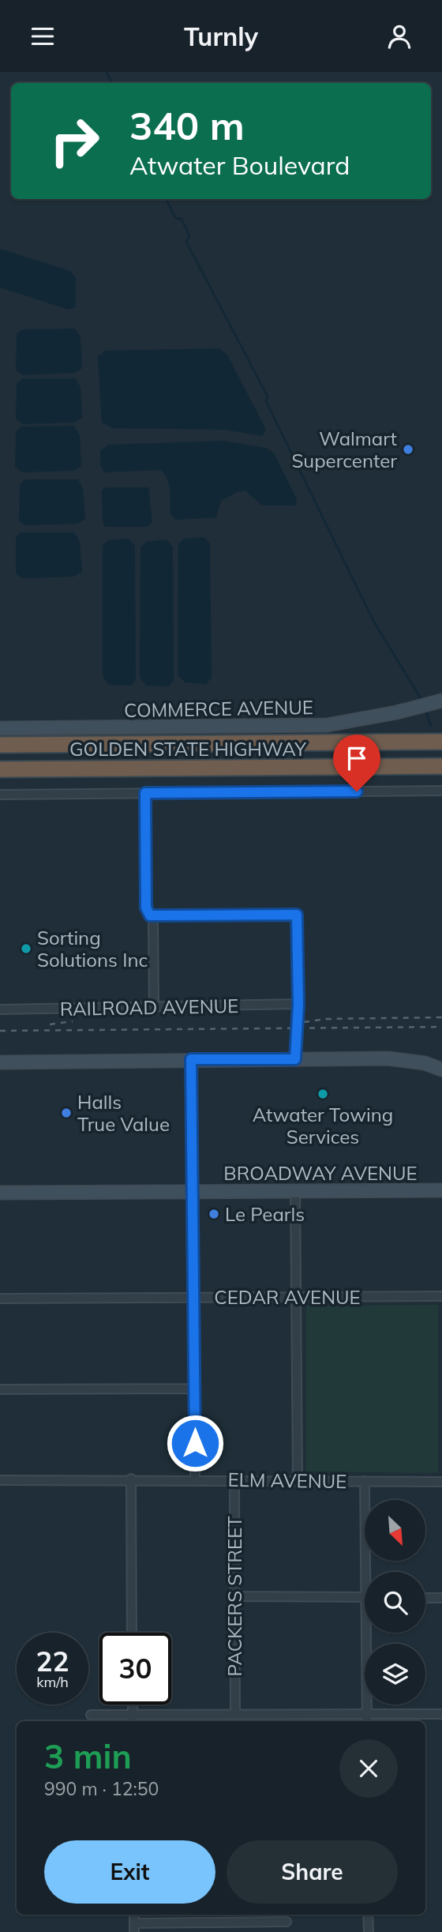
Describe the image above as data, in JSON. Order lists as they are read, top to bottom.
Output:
{
  "streets": {
    "highway": ["GOLDEN STATE HIGHWAY"],
    "street": [
      "COMMERCE AVENUE",
      "RAILROAD AVENUE",
      "BROADWAY AVENUE",
      "CEDAR AVENUE",
      "ELM AVENUE",
      "PACKERS STREET"
    ]
  },
  "crossings": [
    ["ELM AVENUE", "PACKERS STREET"]
  ],
  "places": [
    "Walmart Supercenter",
    "Sorting Solutions Inc",
    "Atwater Towing Services",
    "Halls True Value",
    "Le Pearls"
  ],
  "north": "bottom right",
  "page": {
    "header": "Turnly",
    "turn": ["340 m", "Atwater Boulevard"],
    "speed": "22 km/h",
    "limit": "30",
    "heading": ["3 min", "990 m · 12:50"],
    "buttons": ["Exit", "Share"]
  }
}
